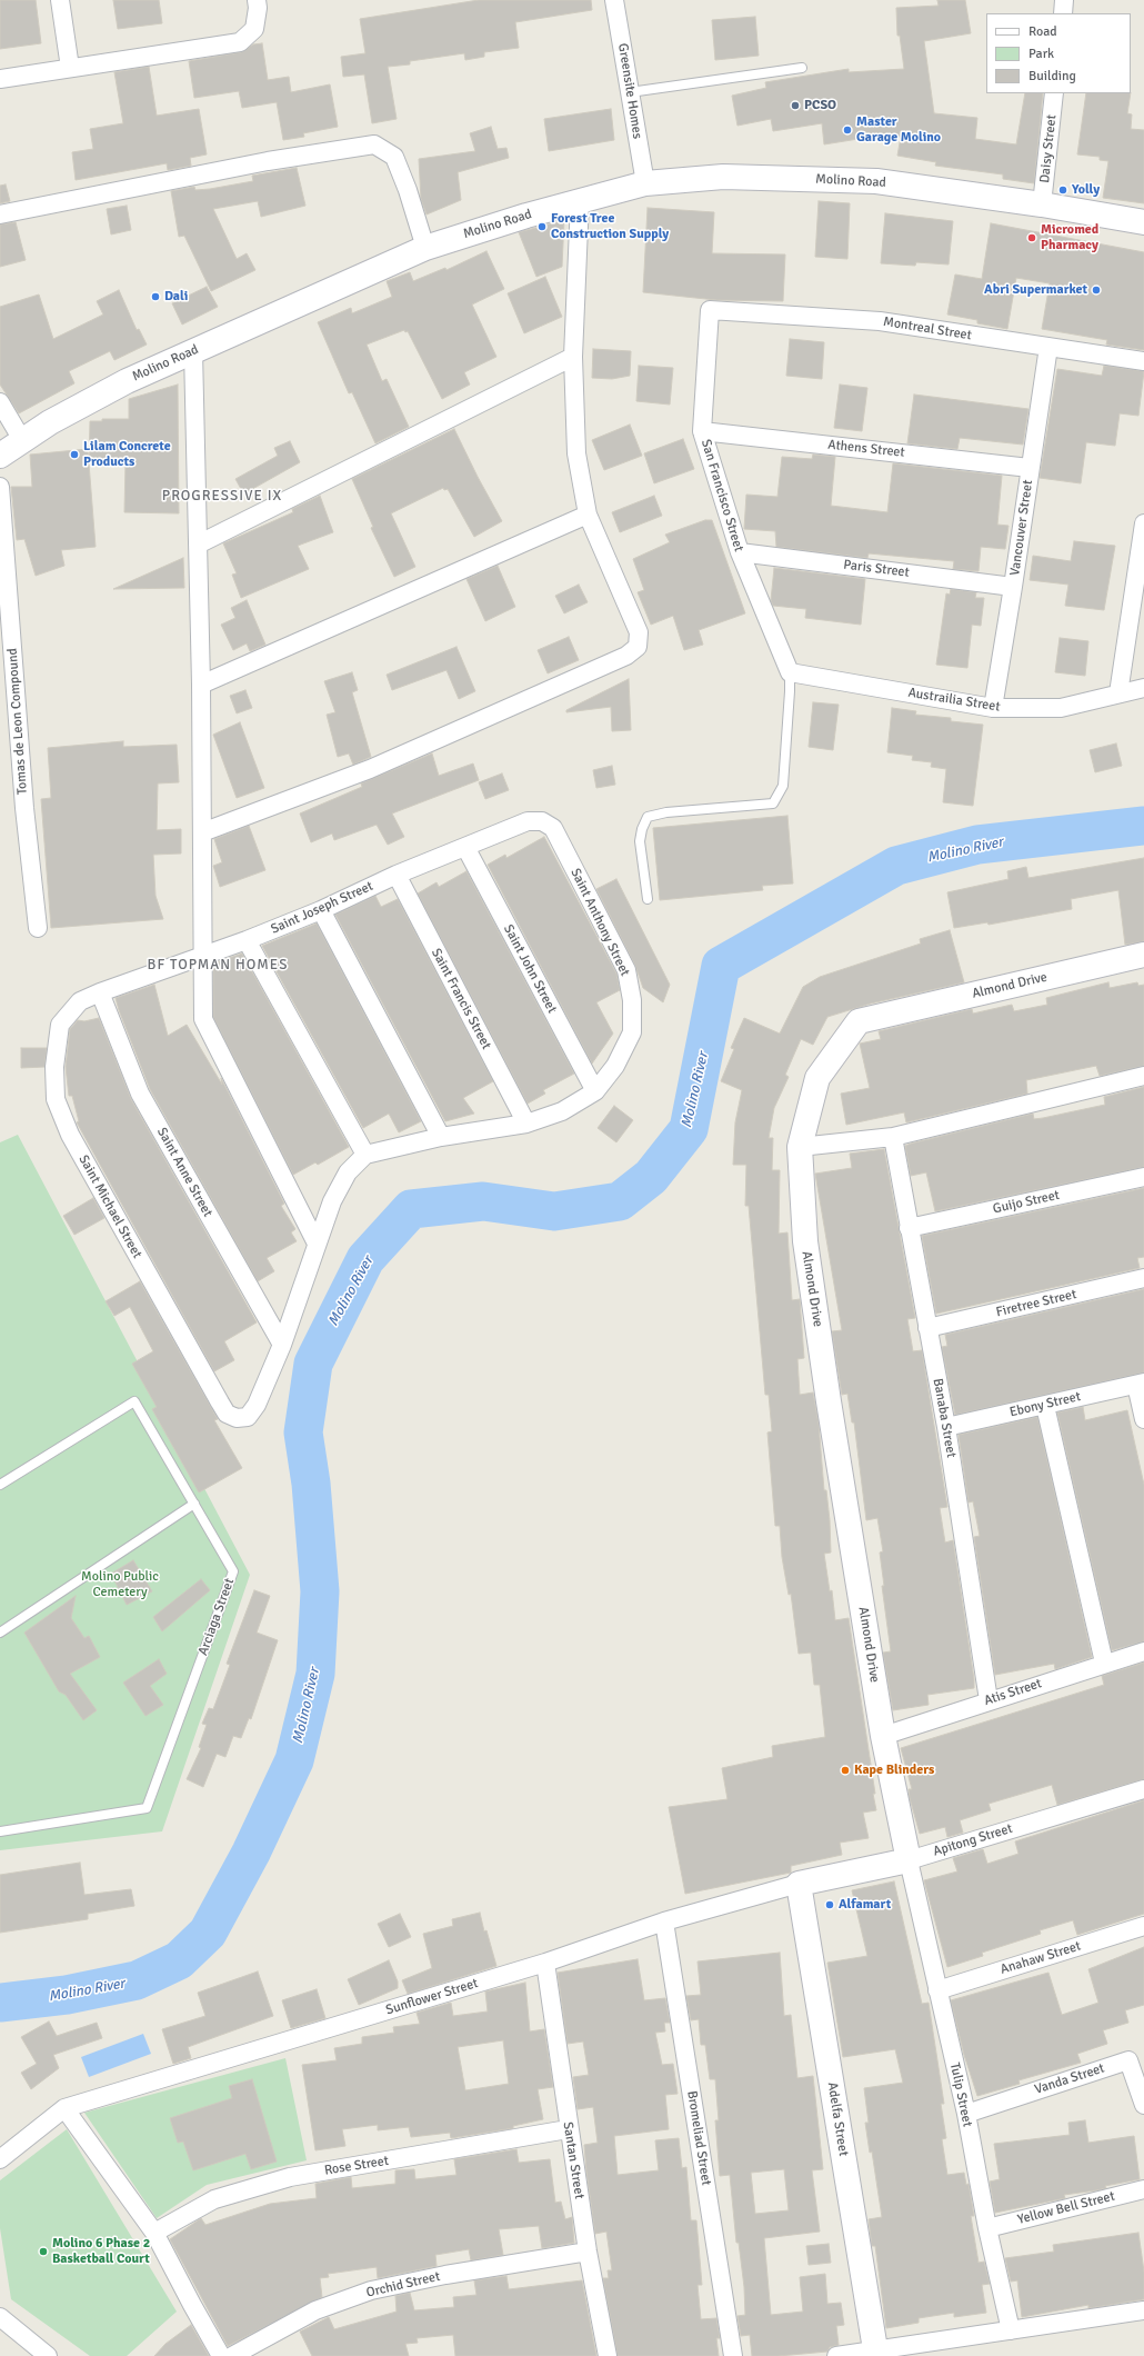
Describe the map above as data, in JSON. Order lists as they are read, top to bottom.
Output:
{
  "streets": {
    "street": [
      "Greensite Homes",
      "Daisy Street",
      "Molino Road",
      "Montreal Street",
      "Athens Street",
      "San Francisco Street",
      "Vancouver Street",
      "Paris Street",
      "Austrailia Street",
      "Tomas de Leon Compound",
      "Saint Joseph Street",
      "Saint Anthony Street",
      "Saint John Street",
      "Almond Drive",
      "Saint Francis Street",
      "Saint Anne Street",
      "Guijo Street",
      "Saint Michael Street",
      "Firetree Street",
      "Ebony Street",
      "Banaba Street",
      "Atis Street",
      "Apitong Street",
      "Anahaw Street",
      "Sunflower Street",
      "Vanda Street",
      "Tulip Street",
      "Adelfa Street",
      "Bromeliad Street",
      "Santan Street",
      "Rose Street",
      "Yellow Bell Street",
      "Orchid Street"
    ],
    "lane": ["Arciaga Street"]
  },
  "crossings": [
    ["Greensite Homes", "Molino Road"],
    ["Daisy Street", "Molino Road"],
    ["Montreal Street", "San Francisco Street"],
    ["Montreal Street", "Vancouver Street"],
    ["Athens Street", "San Francisco Street"],
    ["Athens Street", "Vancouver Street"],
    ["San Francisco Street", "Paris Street"],
    ["San Francisco Street", "Austrailia Street"],
    ["Vancouver Street", "Paris Street"],
    ["Vancouver Street", "Austrailia Street"],
    ["Saint Joseph Street", "Saint Anthony Street"],
    ["Saint Joseph Street", "Saint John Street"],
    ["Saint Joseph Street", "Saint Francis Street"],
    ["Saint Joseph Street", "Saint Anne Street"],
    ["Saint Joseph Street", "Saint Michael Street"],
    ["Saint Anthony Street", "Saint John Street"],
    ["Almond Drive", "Atis Street"],
    ["Almond Drive", "Apitong Street"],
    ["Almond Drive", "Tulip Street"],
    ["Saint Anne Street", "Saint Michael Street"],
    ["Guijo Street", "Banaba Street"],
    ["Firetree Street", "Banaba Street"],
    ["Ebony Street", "Banaba Street"],
    ["Banaba Street", "Atis Street"],
    ["Apitong Street", "Sunflower Street"],
    ["Apitong Street", "Tulip Street"],
    ["Apitong Street", "Adelfa Street"],
    ["Anahaw Street", "Tulip Street"],
    ["Sunflower Street", "Adelfa Street"],
    ["Sunflower Street", "Bromeliad Street"],
    ["Sunflower Street", "Santan Street"],
    ["Vanda Street", "Tulip Street"],
    ["Tulip Street", "Yellow Bell Street"],
    ["Santan Street", "Rose Street"],
    ["Santan Street", "Orchid Street"]
  ],
  "districts": ["PROGRESSIVE IX", "BF TOPMAN HOMES"],
  "water": ["Molino River"],
  "parks": ["Molino Public Cemetery"],
  "places": [
    "PCSO",
    "Master Garage Molino",
    "Yolly",
    "Forest Tree Construction Supply",
    "Micromed Pharmacy",
    "Abri Supermarket",
    "Dali",
    "Lilam Concrete Products",
    "Kape Blinders",
    "Alfamart",
    "Molino 6 Phase 2 Basketball Court"
  ],
  "legend": ["Road", "Park", "Building"]
}
